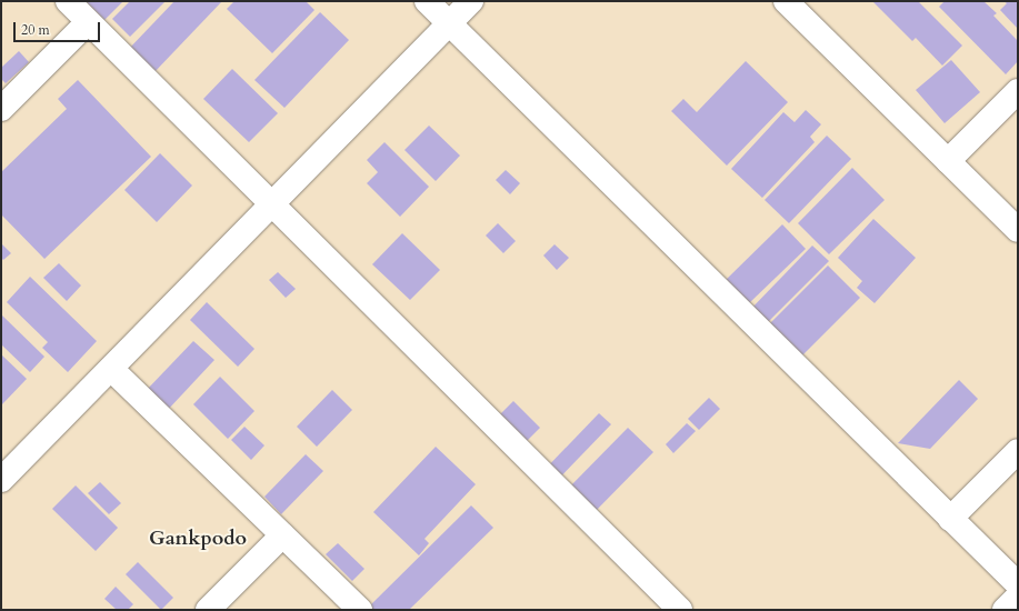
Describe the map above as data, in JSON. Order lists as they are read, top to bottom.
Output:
{
  "districts": ["Gankpodo"],
  "scale_bar": "20 m"
}
